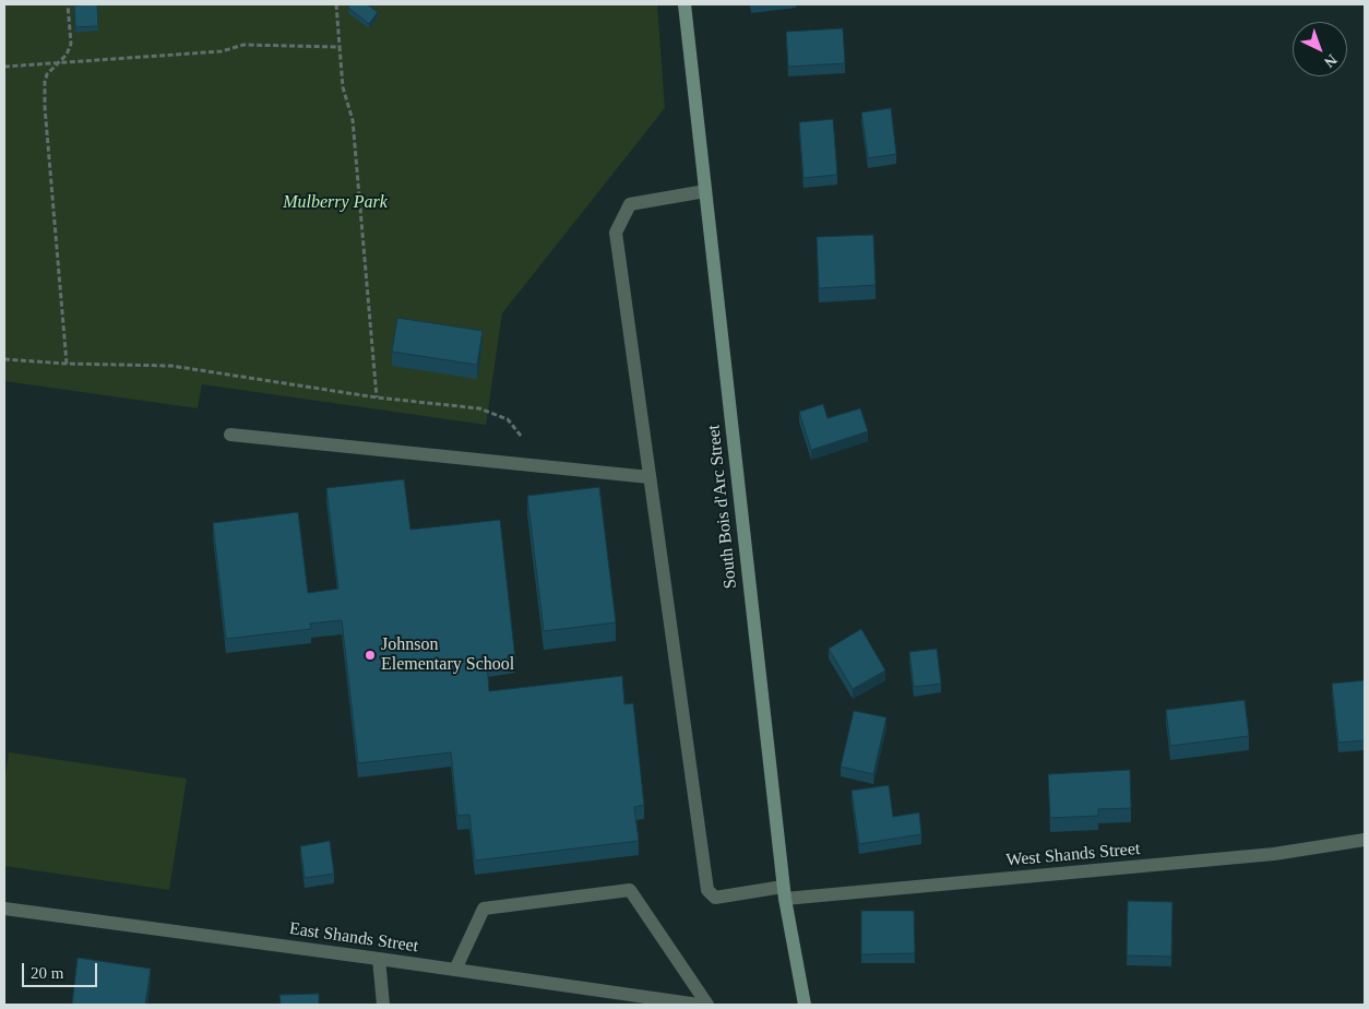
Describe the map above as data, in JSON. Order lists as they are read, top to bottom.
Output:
{
  "streets": {
    "main road": ["South Bois d'Arc Street"],
    "street": ["West Shands Street", "East Shands Street"]
  },
  "crossings": [
    ["South Bois d'Arc Street", "West Shands Street"]
  ],
  "parks": ["Mulberry Park"],
  "places": ["Johnson Elementary School"],
  "scale_bar": "20 m",
  "north": "bottom right"
}
